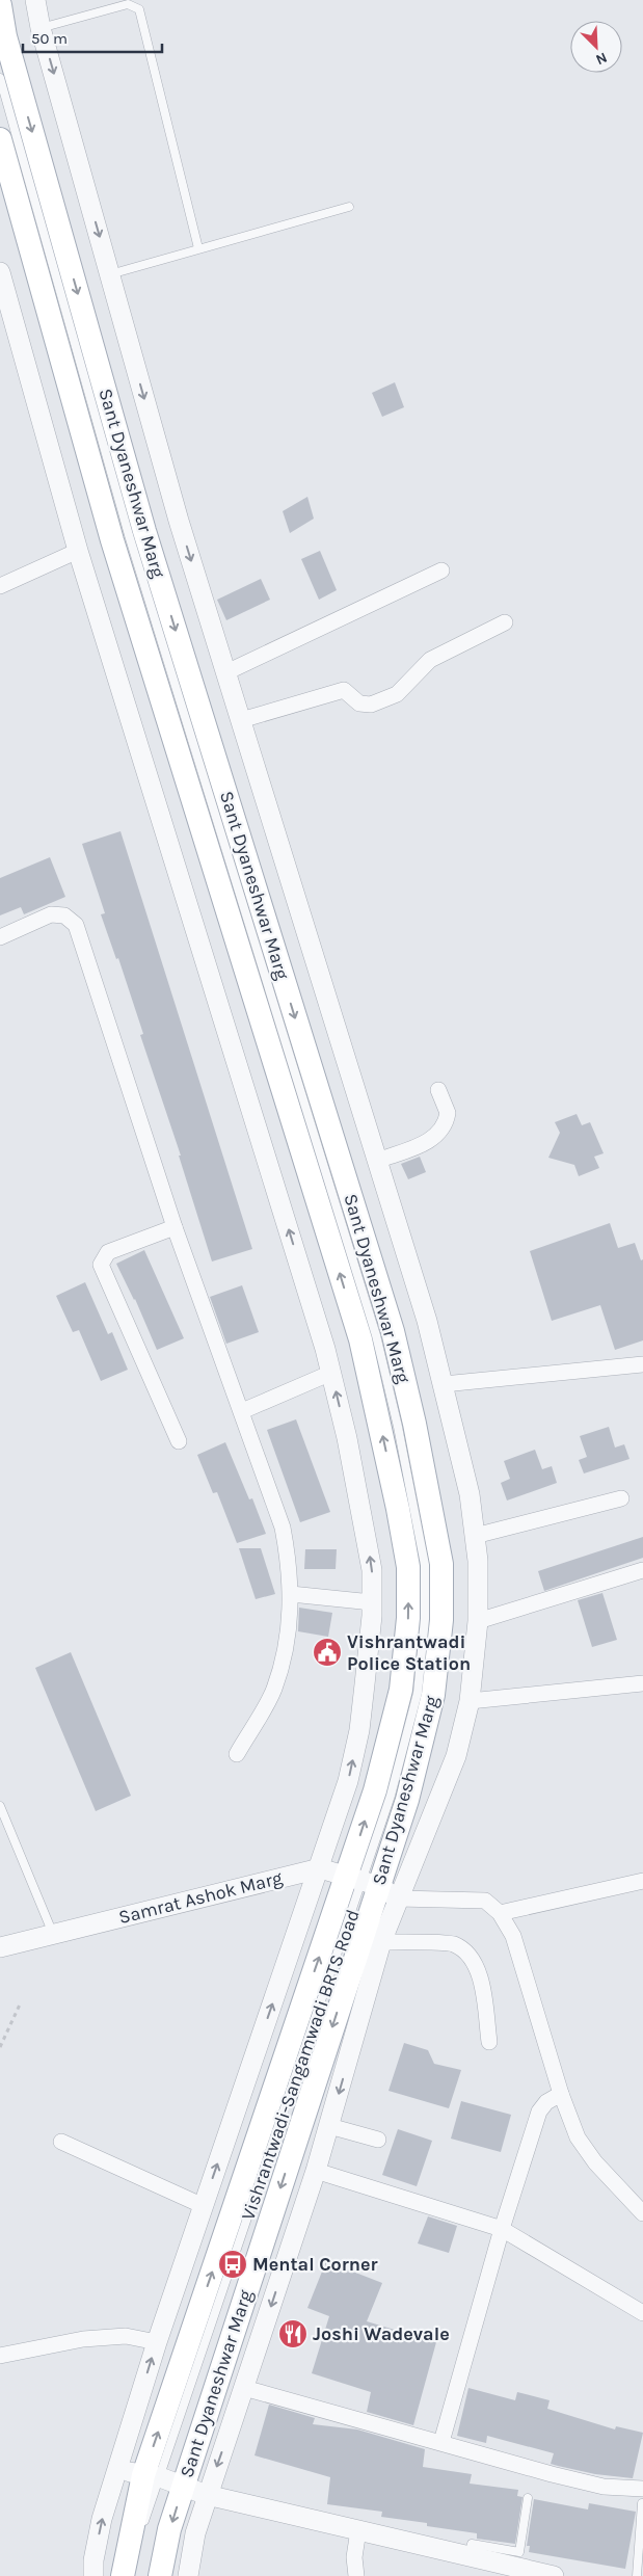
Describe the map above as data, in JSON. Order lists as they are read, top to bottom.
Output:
{
  "streets": {
    "main road": ["Sant Dyaneshwar Marg"],
    "street": ["Samrat Ashok Marg"]
  },
  "places": {
    "public building": ["Vishrantwadi Police Station"],
    "bus stop": ["Mental Corner"],
    "restaurant": ["Joshi Wadevale"]
  },
  "scale_bar": "50 m",
  "north": "bottom right"
}
